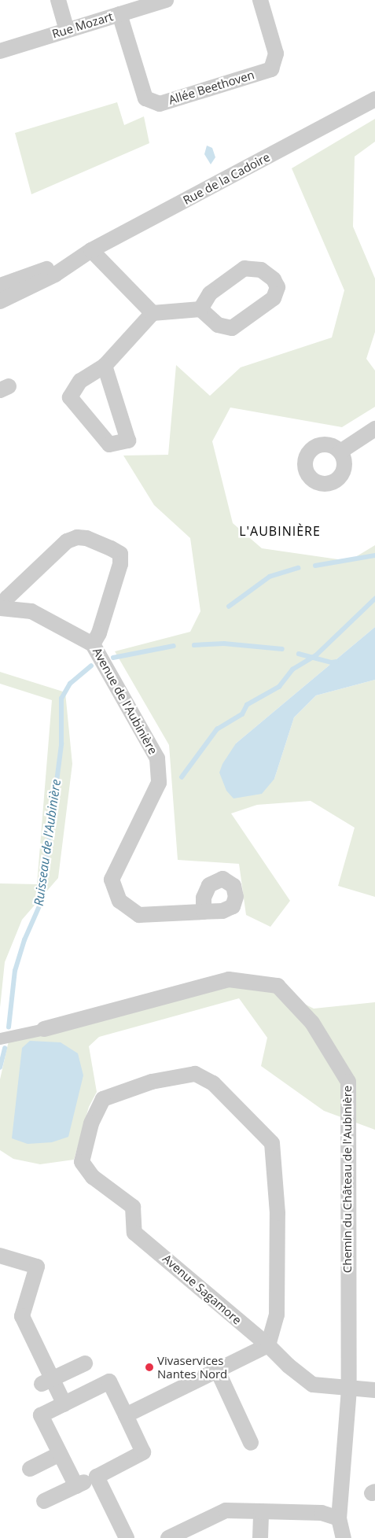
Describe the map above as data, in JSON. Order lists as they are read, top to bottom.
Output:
{
  "streets": {
    "street": [
      "Rue Mozart",
      "Allée Beethoven",
      "Rue de la Cadoire",
      "Avenue de l'Aubinière",
      "Chemin du Château de l'Aubinière",
      "Avenue Sagamore"
    ]
  },
  "crossings": [
    ["Rue Mozart", "Allée Beethoven"],
    ["Chemin du Château de l'Aubinière", "Avenue Sagamore"]
  ],
  "districts": ["L'AUBINIÈRE"],
  "water": ["Ruisseau de l'Aubinière"],
  "places": ["Vivaservices Nantes Nord"]
}
